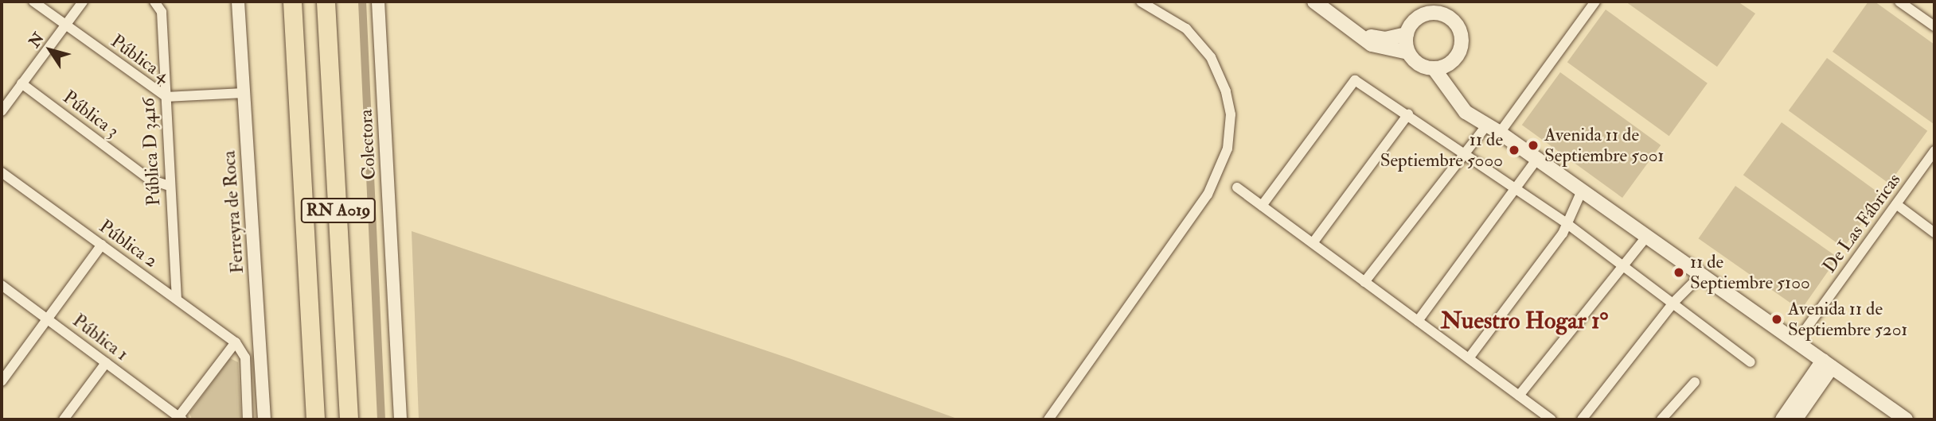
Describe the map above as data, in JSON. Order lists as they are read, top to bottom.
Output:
{
  "streets": {
    "highway": ["RN A019"],
    "street": [
      "Pública 4",
      "Pública 3",
      "Colectora",
      "Pública D 3416",
      "Ferreyra de Roca",
      "De Las Fábricas",
      "Pública 2",
      "Pública 1"
    ]
  },
  "crossings": [
    ["Pública 4", "Pública D 3416"],
    ["Pública 4", "Ferreyra de Roca"],
    ["Pública 3", "Pública D 3416"],
    ["Pública D 3416", "Pública 2"]
  ],
  "districts": ["Nuestro Hogar 1°"],
  "places": [
    "Avenida 11 de Septiembre 5001",
    "11 de Septiembre 5000",
    "11 de Septiembre 5100",
    "Avenida 11 de Septiembre 5201"
  ],
  "north": "top left"
}
